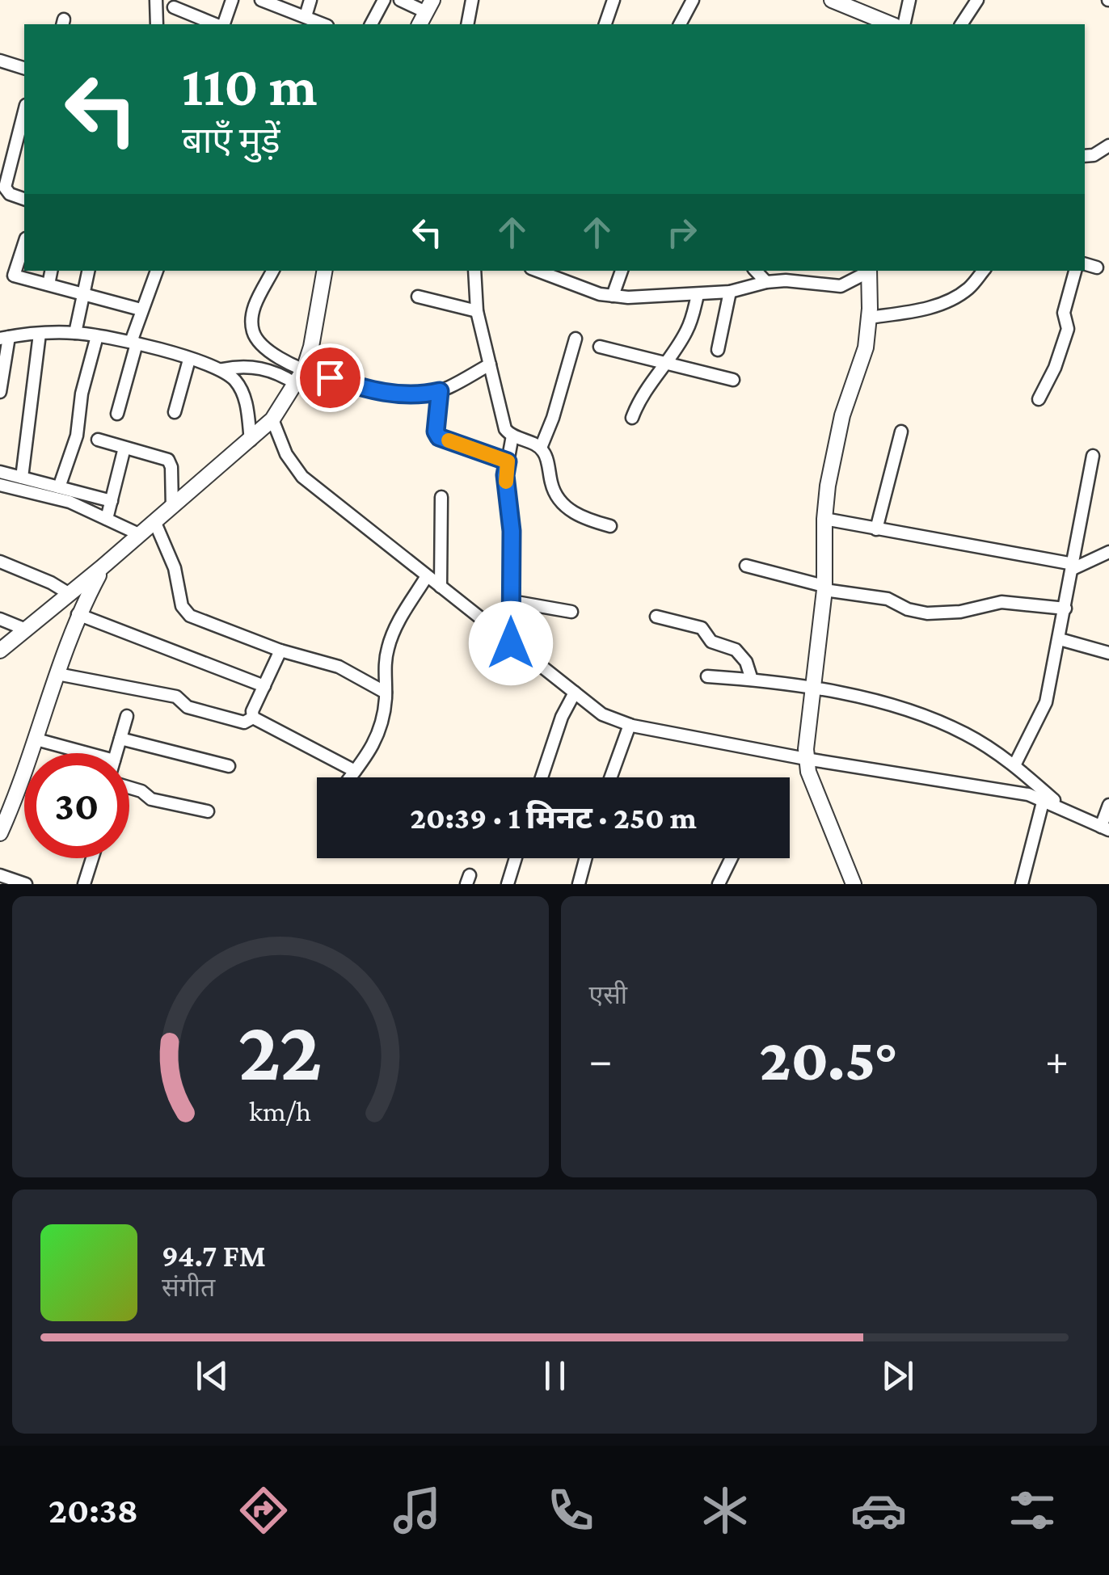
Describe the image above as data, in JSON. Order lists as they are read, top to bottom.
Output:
{
  "page": {
    "turn": ["110 m", "बाएँ मुड़ें"],
    "limit": "30",
    "trip": "20:39 · 1 मिनट · 250 m",
    "tile": "एसी",
    "heat": ["−", "20.5°", "+"],
    "song": ["94.7 FM", "संगीत"],
    "tabs": "20:38",
    "gauge": ["22", "km/h"]
  }
}
